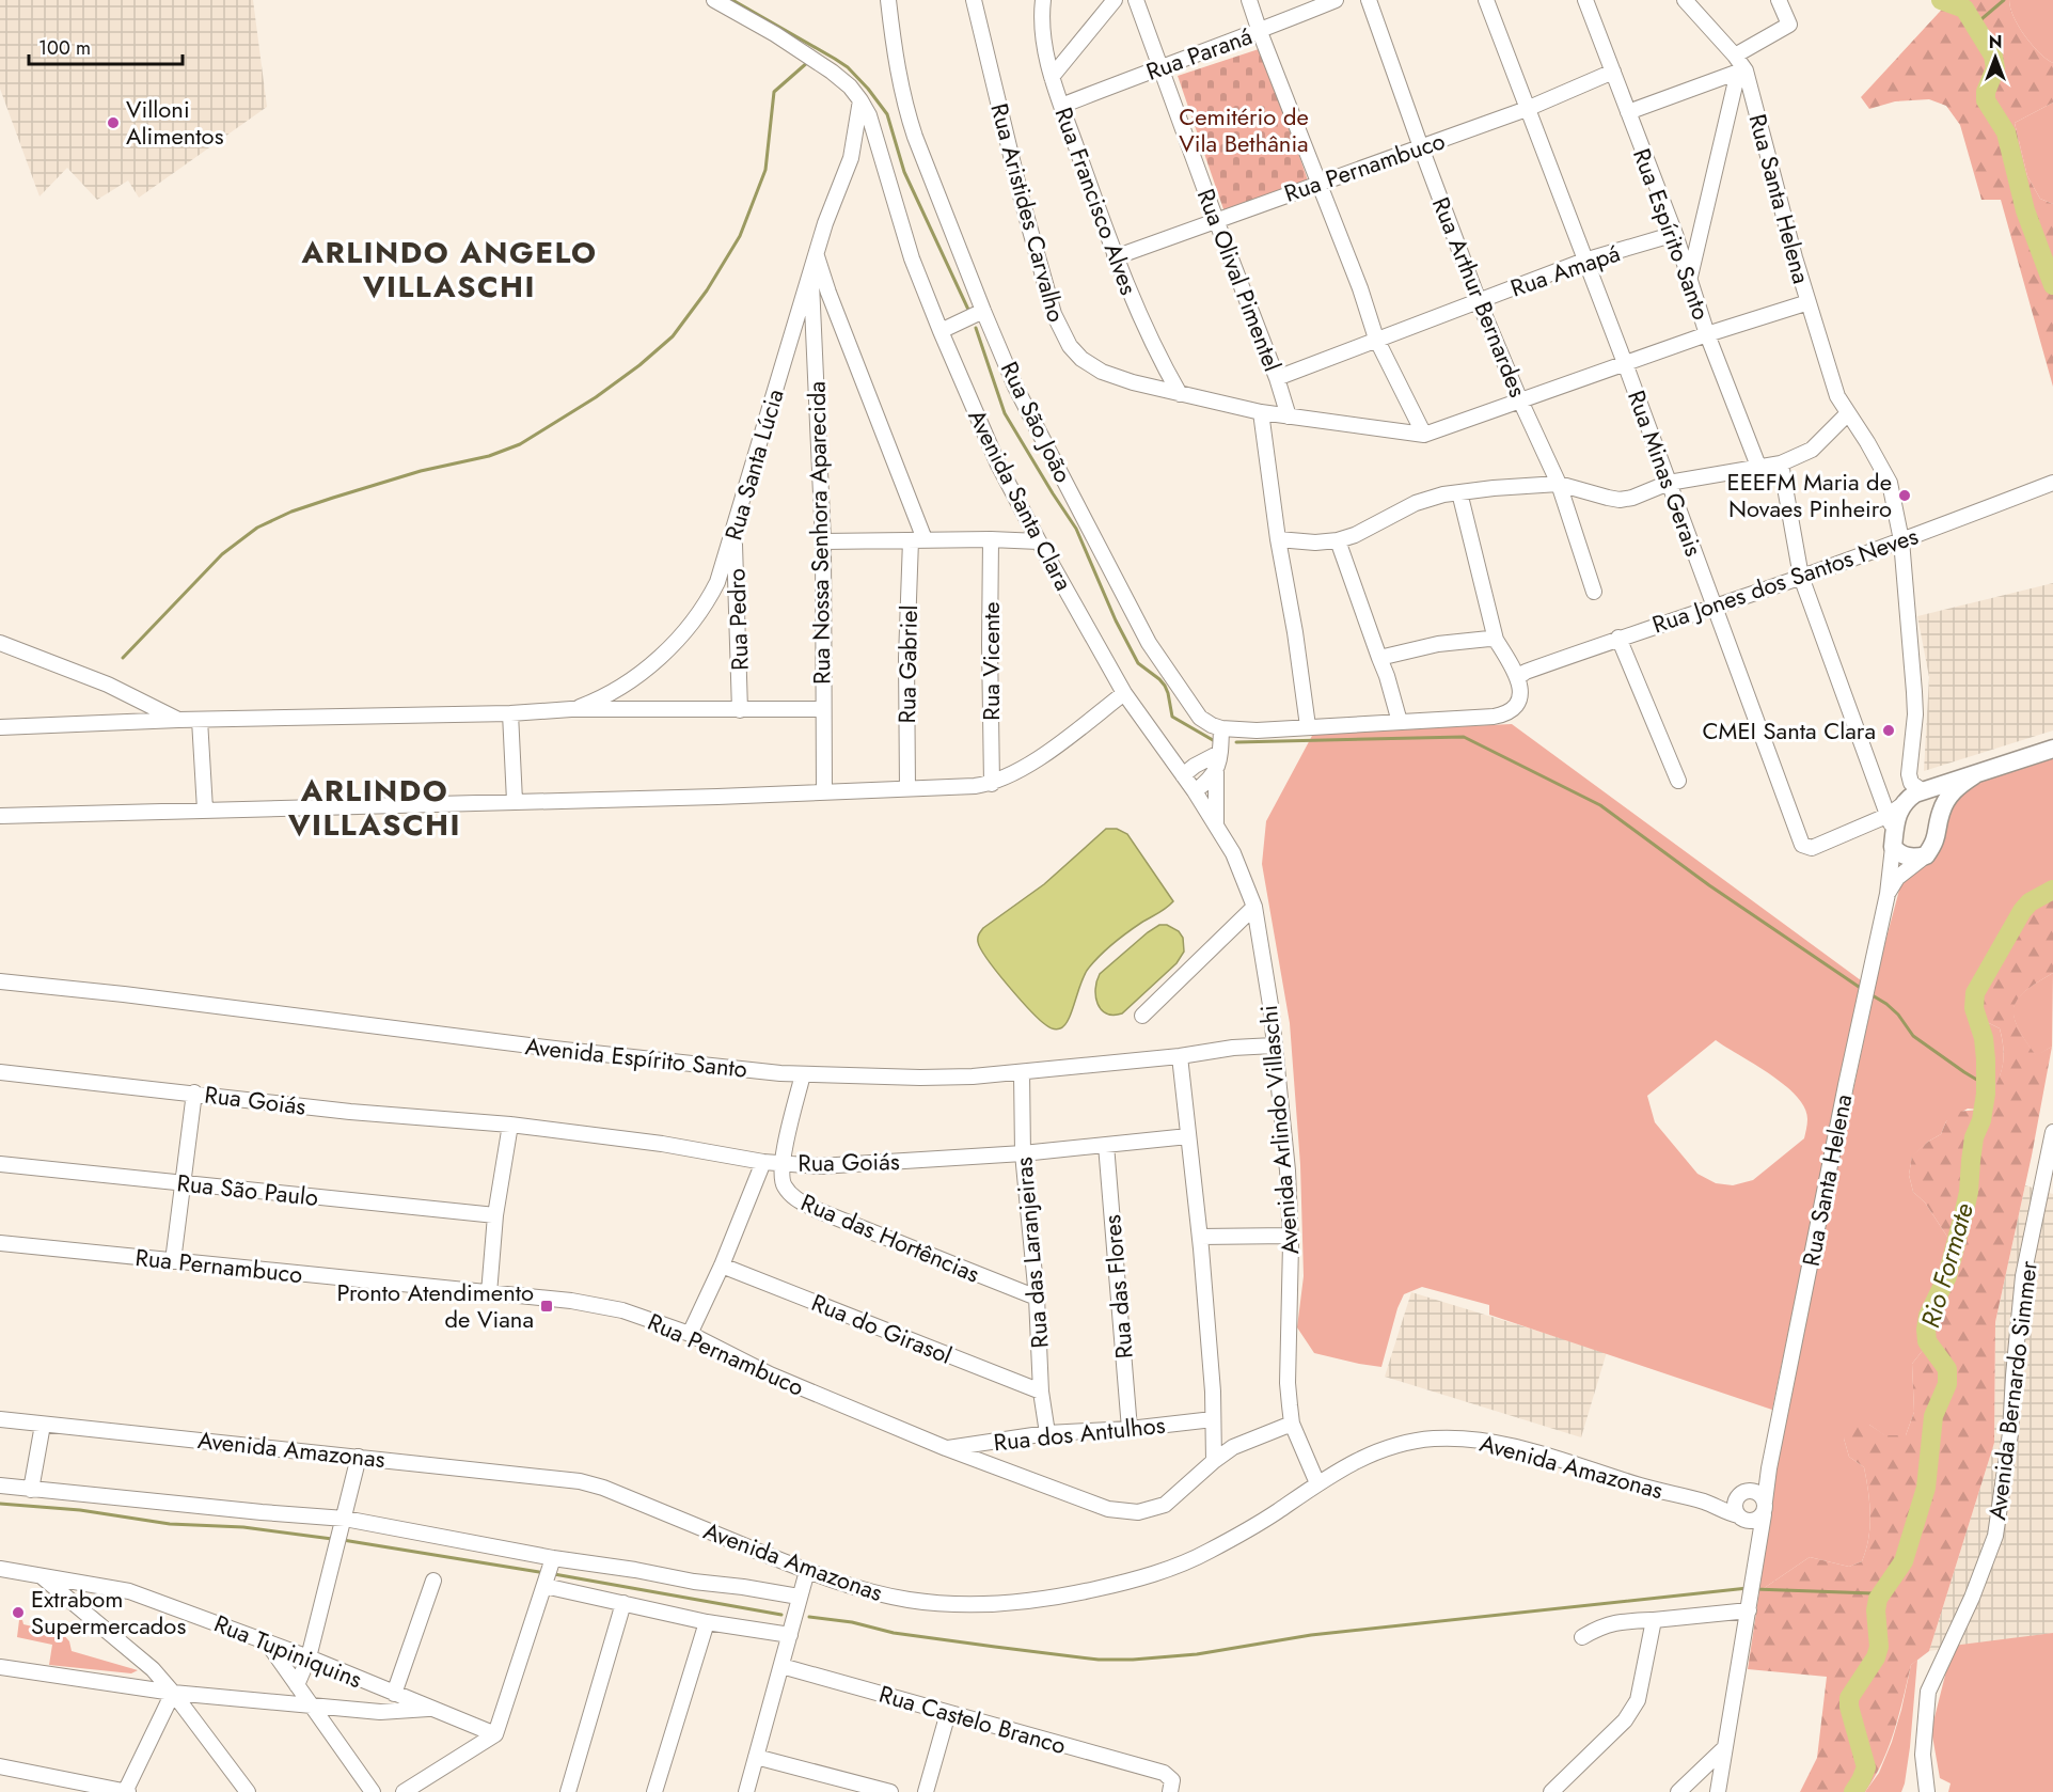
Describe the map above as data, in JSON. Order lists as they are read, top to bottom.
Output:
{
  "streets": {
    "main road": ["Rua Santa Helena"],
    "street": [
      "Rua Paraná",
      "Rua Pernambuco",
      "Rua Francisco Alves",
      "Rua Aristides Carvalho",
      "Rua Espírito Santo",
      "Rua Amapá",
      "Rua Olival Pimentel",
      "Rua Arthur Bernardes",
      "Rua São João",
      "Rua Santa Lúcia",
      "Rua Minas Gerais",
      "Avenida Santa Clara",
      "Rua Nossa Senhora Aparecida",
      "Rua Jones dos Santos Neves",
      "Rua Pedro",
      "Rua Vicente",
      "Rua Gabriel",
      "Avenida Espírito Santo",
      "Rua Goiás",
      "Avenida Arlindo Villaschi",
      "Rua São Paulo",
      "Rua das Hortências",
      "Rua das Laranjeiras",
      "Rua das Flores",
      "Rua do Girasol",
      "Avenida Bernardo Simmer",
      "Rua dos Antulhos",
      "Avenida Amazonas",
      "Rua Tupiniquins",
      "Rua Castelo Branco"
    ]
  },
  "crossings": [
    ["Rua Paraná", "Rua Francisco Alves"],
    ["Rua Paraná", "Rua Olival Pimentel"],
    ["Rua Pernambuco", "Rua Francisco Alves"],
    ["Rua Pernambuco", "Rua Espírito Santo"],
    ["Rua Pernambuco", "Rua Olival Pimentel"],
    ["Rua Pernambuco", "Rua Arthur Bernardes"],
    ["Rua Pernambuco", "Rua Minas Gerais"],
    ["Rua Pernambuco", "Avenida Arlindo Villaschi"],
    ["Rua Pernambuco", "Rua dos Antulhos"],
    ["Rua Santa Helena", "Rua Minas Gerais"],
    ["Rua Santa Helena", "Rua Jones dos Santos Neves"],
    ["Rua Santa Helena", "Avenida Amazonas"],
    ["Rua Francisco Alves", "Rua Aristides Carvalho"],
    ["Rua Aristides Carvalho", "Rua Olival Pimentel"],
    ["Rua Espírito Santo", "Rua Amapá"],
    ["Rua Amapá", "Rua Olival Pimentel"],
    ["Rua Amapá", "Rua Arthur Bernardes"],
    ["Rua Amapá", "Rua Minas Gerais"],
    ["Rua Santa Lúcia", "Avenida Santa Clara"],
    ["Rua Santa Lúcia", "Rua Nossa Senhora Aparecida"],
    ["Rua Santa Lúcia", "Rua Pedro"],
    ["Rua Minas Gerais", "Rua Jones dos Santos Neves"],
    ["Avenida Santa Clara", "Avenida Arlindo Villaschi"],
    ["Avenida Espírito Santo", "Avenida Arlindo Villaschi"],
    ["Avenida Espírito Santo", "Rua das Hortências"],
    ["Avenida Espírito Santo", "Rua das Laranjeiras"],
    ["Rua Goiás", "Rua das Hortências"],
    ["Rua Goiás", "Rua das Laranjeiras"],
    ["Rua Goiás", "Rua das Flores"],
    ["Avenida Arlindo Villaschi", "Avenida Amazonas"],
    ["Rua das Hortências", "Rua das Laranjeiras"],
    ["Rua das Laranjeiras", "Rua do Girasol"],
    ["Rua das Laranjeiras", "Rua dos Antulhos"],
    ["Rua das Flores", "Rua dos Antulhos"]
  ],
  "districts": ["ARLINDO ANGELO VILLASCHI", "ARLINDO VILLASCHI"],
  "water": ["Rio Formate"],
  "parks": ["Cemitério de Vila Bethânia"],
  "places": {
    "other": [
      "Villoni Alimentos",
      "EEEFM Maria de Novaes Pinheiro",
      "CMEI Santa Clara",
      "Extrabom Supermercados"
    ],
    "transit": ["Pronto Atendimento de Viana"]
  },
  "scale_bar": "100 m",
  "north": "top"
}
